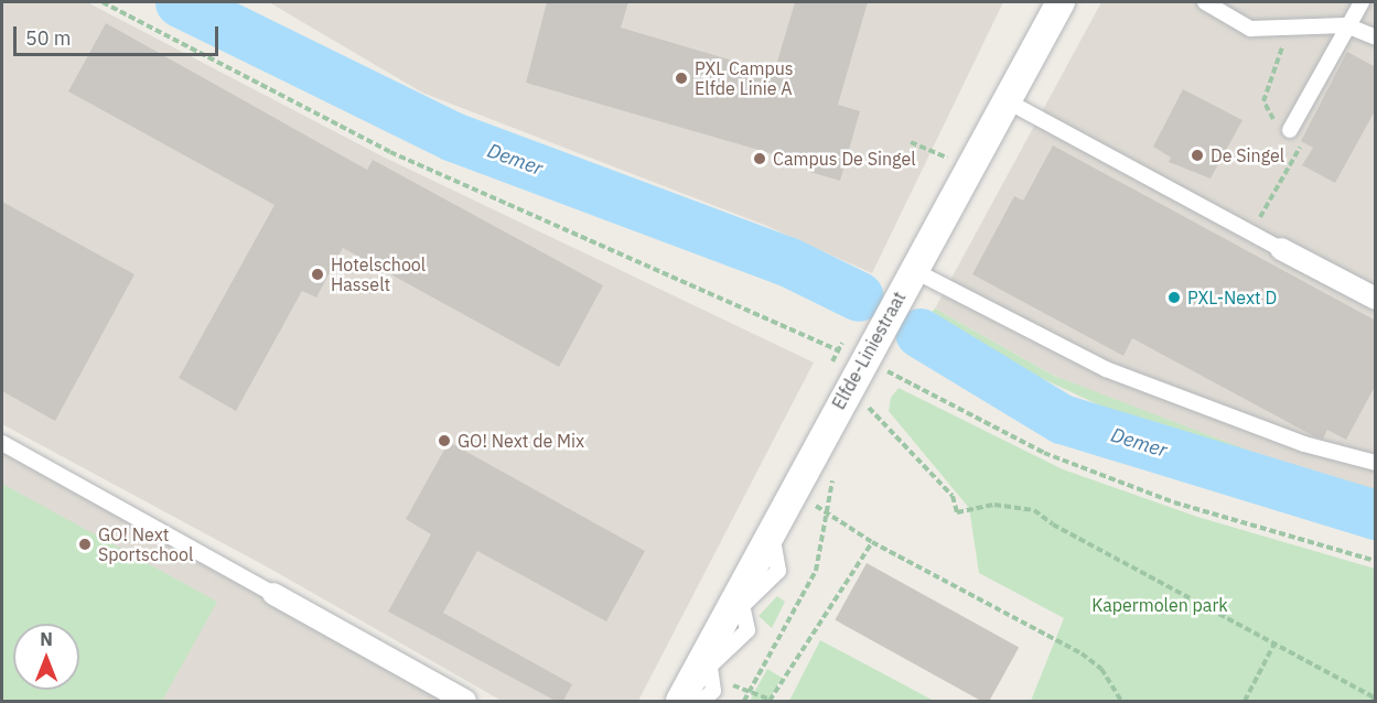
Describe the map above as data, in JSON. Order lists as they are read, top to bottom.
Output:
{
  "streets": {
    "street": ["Elfde-Liniestraat"]
  },
  "water": ["Demer"],
  "parks": ["Kapermolen park"],
  "places": [
    "PXL Campus Elfde Linie A",
    "De Singel",
    "Campus De Singel",
    "Hotelschool Hasselt",
    "PXL-Next D",
    "GO! Next de Mix",
    "GO! Next Sportschool"
  ],
  "scale_bar": "50 m",
  "north": "top"
}
